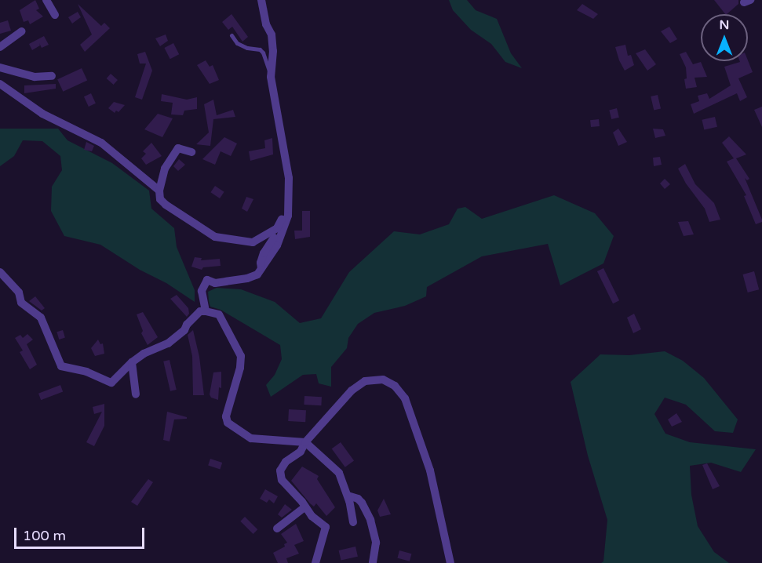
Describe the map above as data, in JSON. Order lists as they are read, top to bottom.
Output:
{
  "scale_bar": "100 m",
  "north": "top"
}
